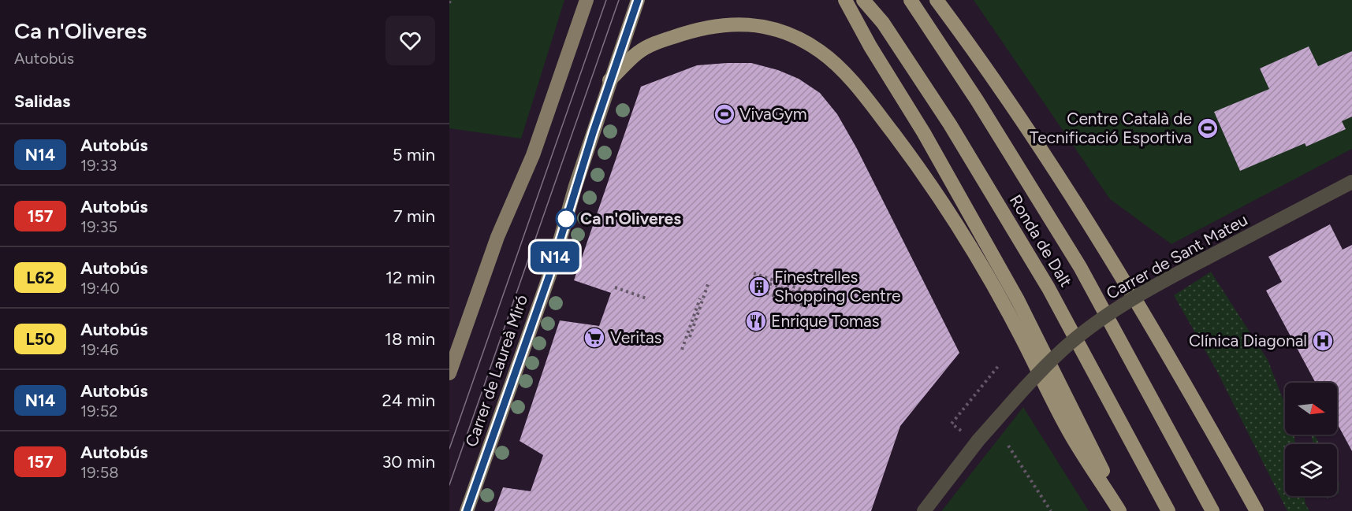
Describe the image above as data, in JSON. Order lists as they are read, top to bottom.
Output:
{
  "streets": {
    "highway": ["Ronda de Dalt"],
    "main road": ["Carrer de Laureà Miró"],
    "street": ["Carrer de Sant Mateu"]
  },
  "places": {
    "sports": ["VivaGym", "Centre Català de Tecnificació Esportiva"],
    "other": ["Ca n'Oliveres"],
    "building": ["Finestrelles Shopping Centre"],
    "restaurant": ["Enrique Tomas"],
    "supermarket": ["Veritas"],
    "hospital": ["Clínica Diagonal"]
  },
  "lines": ["bus line N14"],
  "north": "right",
  "page": {
    "heading": [
      ["Ca n'Oliveres", "Autobús"],
      "Salidas"
    ],
    "on_map": "N14",
    "list": [
      {
        "mark": "N14",
        "name": "Autobús",
        "note": "19:33",
        "value": "5 min"
      },
      {
        "mark": "157",
        "name": "Autobús",
        "note": "19:35",
        "value": "7 min"
      },
      {
        "mark": "L62",
        "name": "Autobús",
        "note": "19:40",
        "value": "12 min"
      },
      {
        "mark": "L50",
        "name": "Autobús",
        "note": "19:46",
        "value": "18 min"
      },
      {
        "mark": "N14",
        "name": "Autobús",
        "note": "19:52",
        "value": "24 min"
      },
      {
        "mark": "157",
        "name": "Autobús",
        "note": "19:58",
        "value": "30 min"
      }
    ]
  }
}
